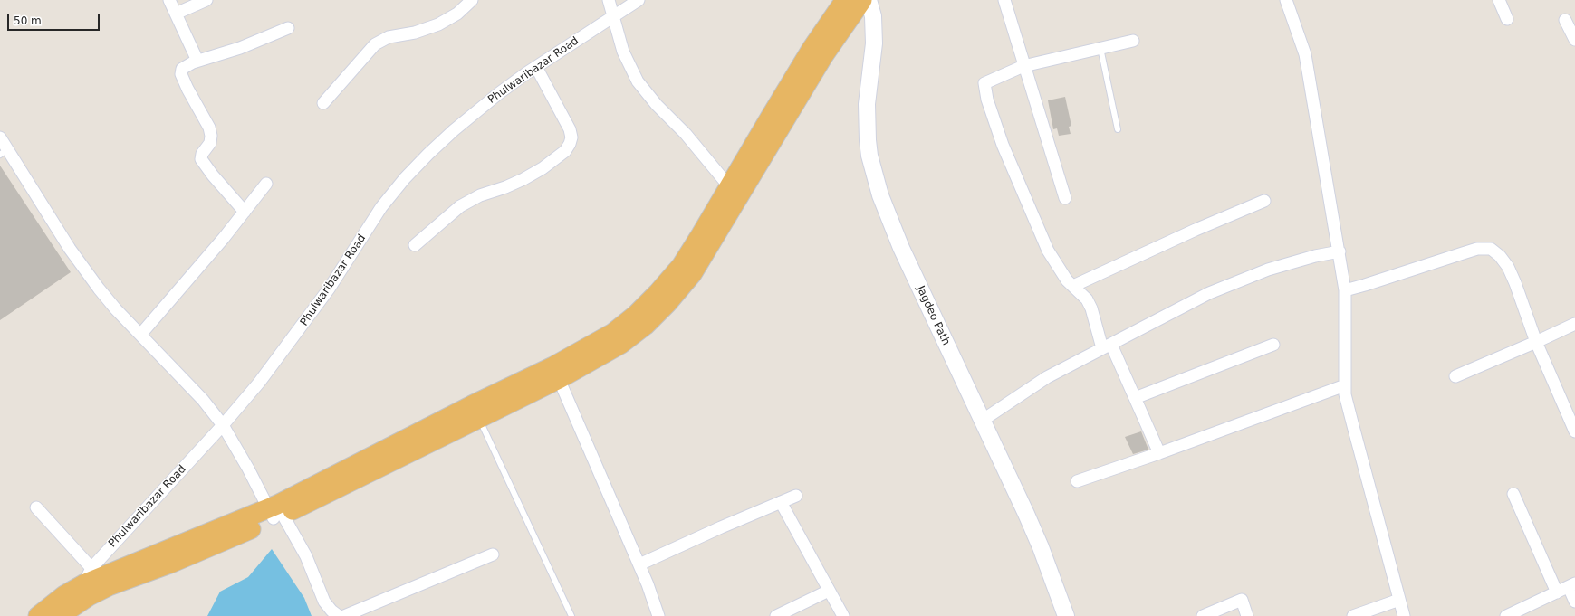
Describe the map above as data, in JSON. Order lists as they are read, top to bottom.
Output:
{
  "streets": {
    "main road": ["Jagdeo Path"],
    "street": ["Phulwaribazar Road"]
  },
  "scale_bar": "50 m"
}
